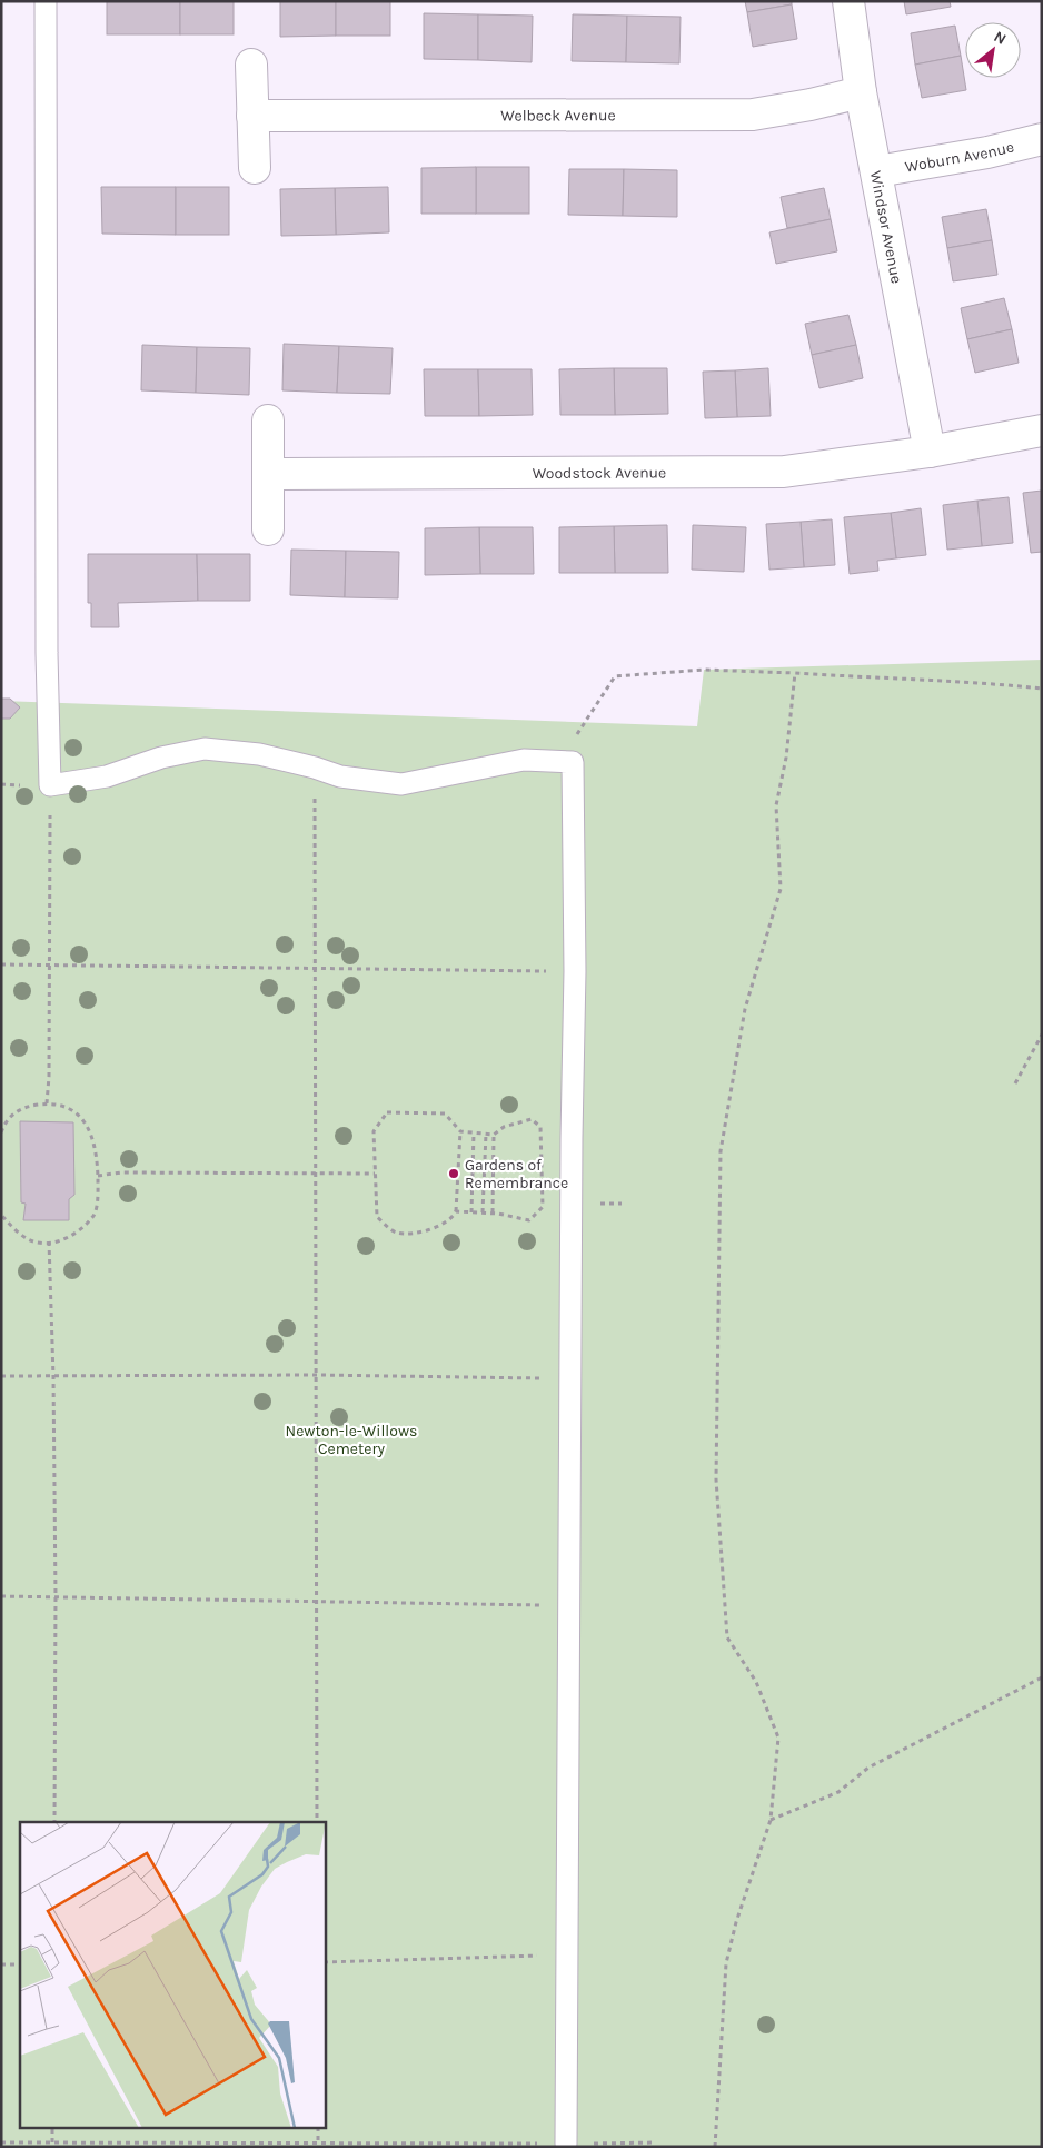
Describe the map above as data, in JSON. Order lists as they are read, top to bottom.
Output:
{
  "streets": {
    "street": [
      "Welbeck Avenue",
      "Woburn Avenue",
      "Windsor Avenue",
      "Woodstock Avenue"
    ]
  },
  "crossings": [
    ["Welbeck Avenue", "Windsor Avenue"],
    ["Woburn Avenue", "Windsor Avenue"],
    ["Windsor Avenue", "Woodstock Avenue"]
  ],
  "parks": ["Newton-le-Willows Cemetery"],
  "places": ["Gardens of Remembrance"],
  "north": "top right"
}
